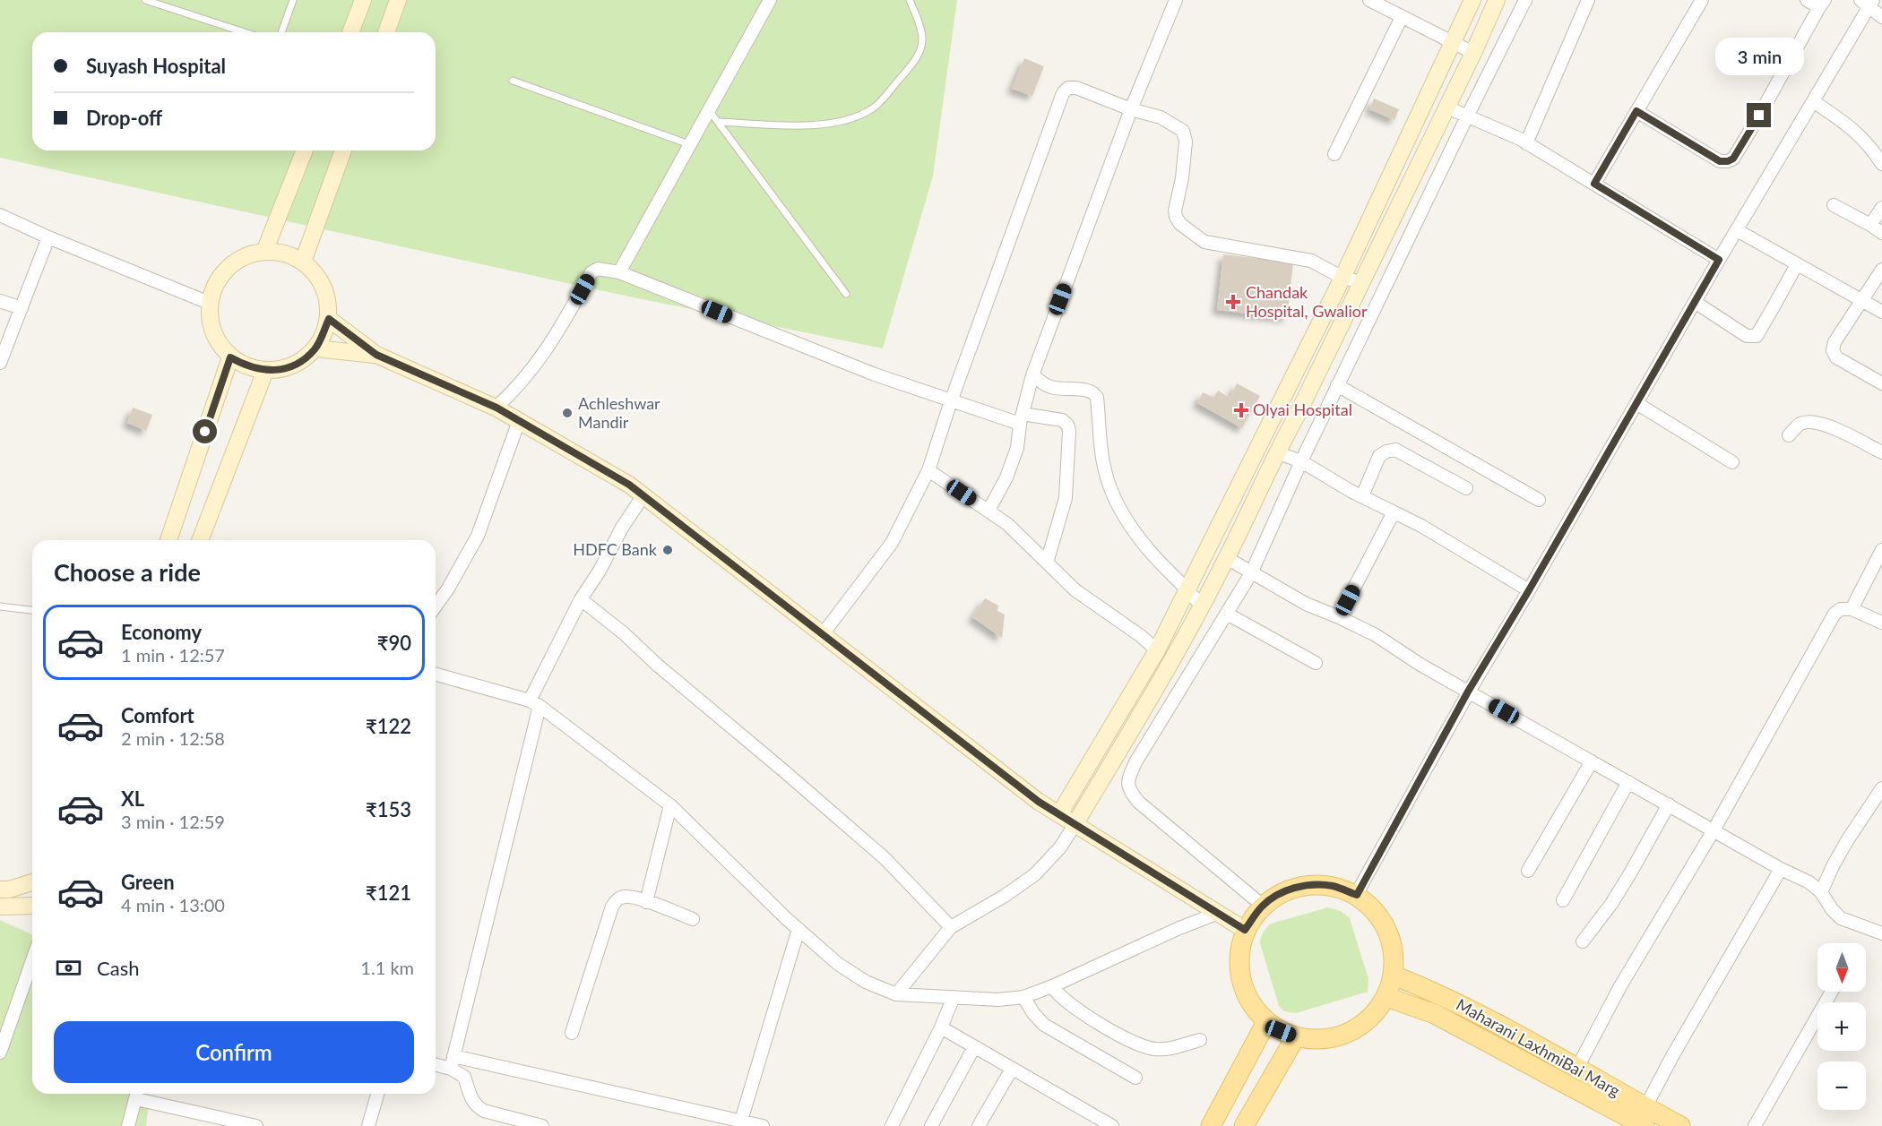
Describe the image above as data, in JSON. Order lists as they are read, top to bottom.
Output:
{
  "streets": {
    "main road": ["Maharani LaxhmiBai Marg"]
  },
  "places": {
    "health": ["Chandak Hospital, Gwalior", "Olyai Hospital"],
    "other": ["Achleshwar Mandir", "HDFC Bank"]
  },
  "north": "bottom",
  "page": {
    "banner": ["Suyash Hospital", "Drop-off"],
    "bubble": "3 min",
    "heading": "Choose a ride",
    "list": [
      {
        "name": "Economy",
        "note": "1 min · 12:57",
        "value": "₹90"
      },
      {
        "name": "Comfort",
        "note": "2 min · 12:58",
        "value": "₹122"
      },
      {
        "name": "XL",
        "note": "3 min · 12:59",
        "value": "₹153"
      },
      {
        "name": "Green",
        "note": "4 min · 13:00",
        "value": "₹121"
      }
    ],
    "pay": ["Cash", "1.1 km"],
    "map_buttons": ["+", "−"],
    "buttons": "Confirm"
  }
}
